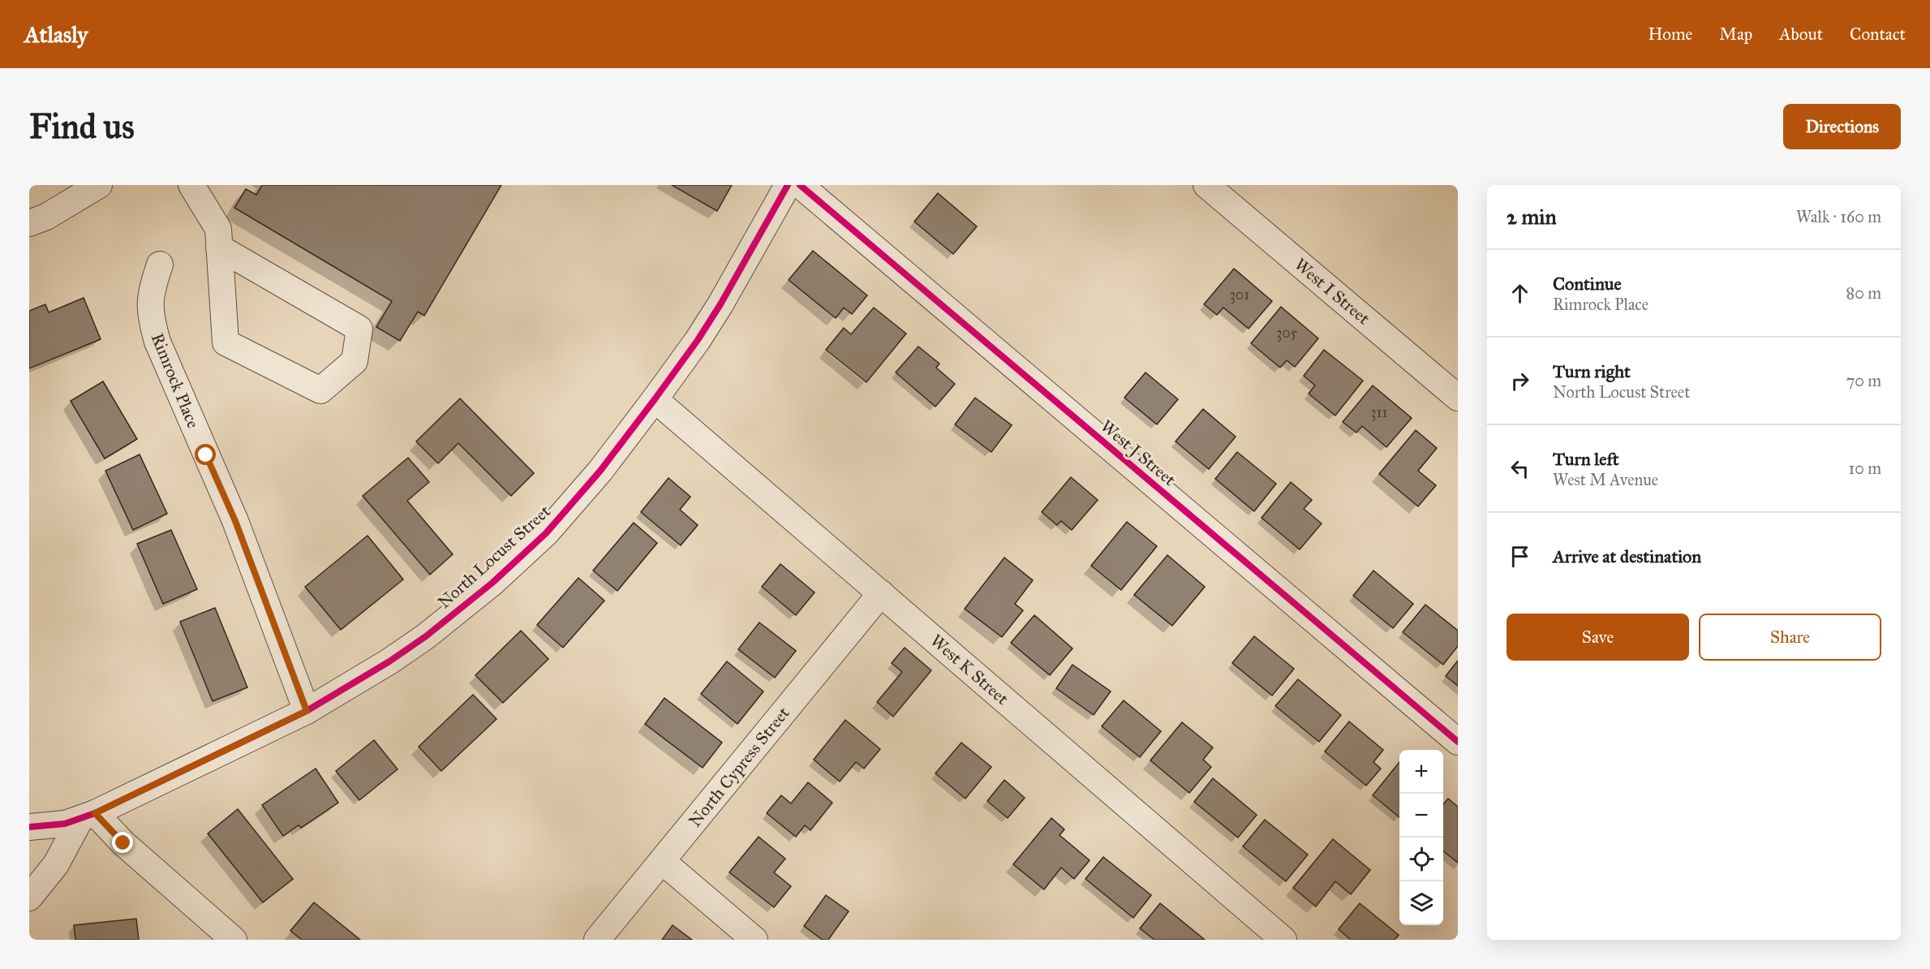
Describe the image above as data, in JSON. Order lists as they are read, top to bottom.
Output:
{
  "streets": {
    "street": [
      "West I Street",
      "Rimrock Place",
      "West J Street",
      "North Locust Street",
      "West K Street",
      "North Cypress Street"
    ]
  },
  "crossings": [
    ["Rimrock Place", "North Locust Street"],
    ["North Locust Street", "West K Street"],
    ["West K Street", "North Cypress Street"]
  ],
  "house_numbers": ["301", "305", "311"],
  "page": {
    "header": "Atlasly",
    "nav": [
      "Home",
      "Map",
      "About",
      "Contact"
    ],
    "buttons": [
      "Directions",
      ["Save", "Share"]
    ],
    "title": "Find us",
    "heading": ["2 min", "Walk · 160 m"],
    "list": [
      ["Continue", "Rimrock Place", "80 m"],
      ["Turn right", "North Locust Street", "70 m"],
      ["Turn left", "West M Avenue", "10 m"],
      "Arrive at destination"
    ],
    "map_buttons": ["+", "−"]
  }
}
